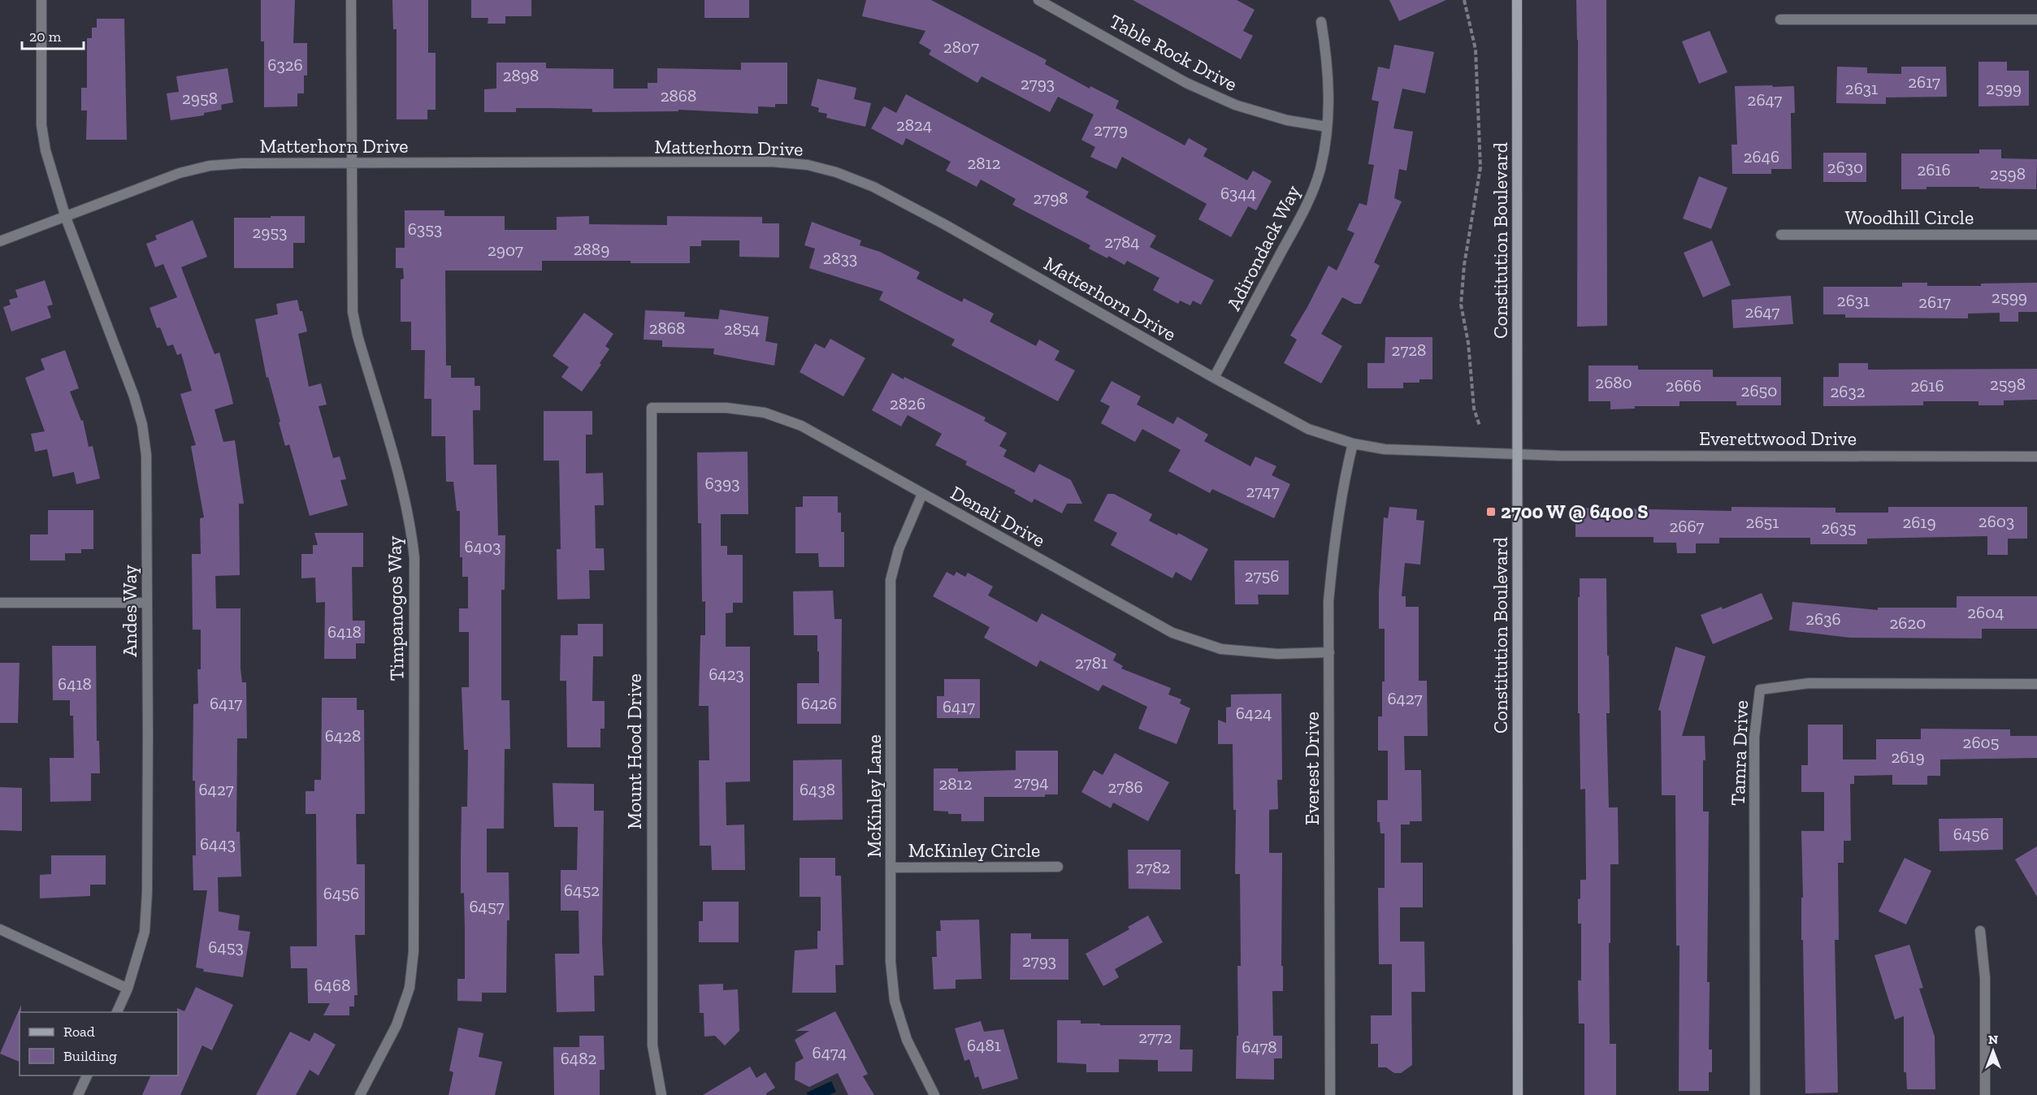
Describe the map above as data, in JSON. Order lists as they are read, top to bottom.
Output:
{
  "streets": {
    "main road": ["Constitution Boulevard"],
    "street": [
      "Table Rock Drive",
      "Matterhorn Drive",
      "Woodhill Circle",
      "Adirondack Way",
      "Everettwood Drive",
      "Denali Drive",
      "Timpanogos Way",
      "Andes Way",
      "Mount Hood Drive",
      "Tamra Drive",
      "Everest Drive",
      "McKinley Lane",
      "McKinley Circle"
    ]
  },
  "crossings": [
    ["Table Rock Drive", "Adirondack Way"],
    ["Matterhorn Drive", "Constitution Boulevard"],
    ["Matterhorn Drive", "Adirondack Way"],
    ["Matterhorn Drive", "Everettwood Drive"],
    ["Matterhorn Drive", "Timpanogos Way"],
    ["Matterhorn Drive", "Andes Way"],
    ["Matterhorn Drive", "Everest Drive"],
    ["Constitution Boulevard", "Everettwood Drive"],
    ["Denali Drive", "Mount Hood Drive"],
    ["Denali Drive", "Everest Drive"],
    ["Denali Drive", "McKinley Lane"],
    ["McKinley Lane", "McKinley Circle"]
  ],
  "places": {
    "transit": ["2700 W @ 6400 S"]
  },
  "house_numbers": [
    "2807",
    "6326",
    "2898",
    "2617",
    "2793",
    "2631",
    "2599",
    "2868",
    "2958",
    "2647",
    "2824",
    "2779",
    "2646",
    "2812",
    "2630",
    "2616",
    "2598",
    "6344",
    "2798",
    "6353",
    "2953",
    "2784",
    "2889",
    "2907",
    "2833",
    "2599",
    "2631",
    "2617",
    "2647",
    "2868",
    "2854",
    "2728",
    "2680",
    "2598",
    "2666",
    "2616",
    "2650",
    "2632",
    "2826",
    "6393",
    "2747",
    "2603",
    "2651",
    "2619",
    "2667",
    "2635",
    "6403",
    "2756",
    "2604",
    "2636",
    "2620",
    "6418",
    "2781",
    "6423",
    "6418",
    "6427",
    "6417",
    "6426",
    "6417",
    "6424",
    "6428",
    "2605",
    "2619",
    "2794",
    "2812",
    "2786",
    "6427",
    "6438",
    "6456",
    "6443",
    "2782",
    "6452",
    "6456",
    "6457",
    "6453",
    "2793",
    "6468",
    "2772",
    "6481",
    "6478",
    "6474",
    "6482"
  ],
  "legend": ["Road", "Building"],
  "scale_bar": "20 m",
  "north": "top"
}
